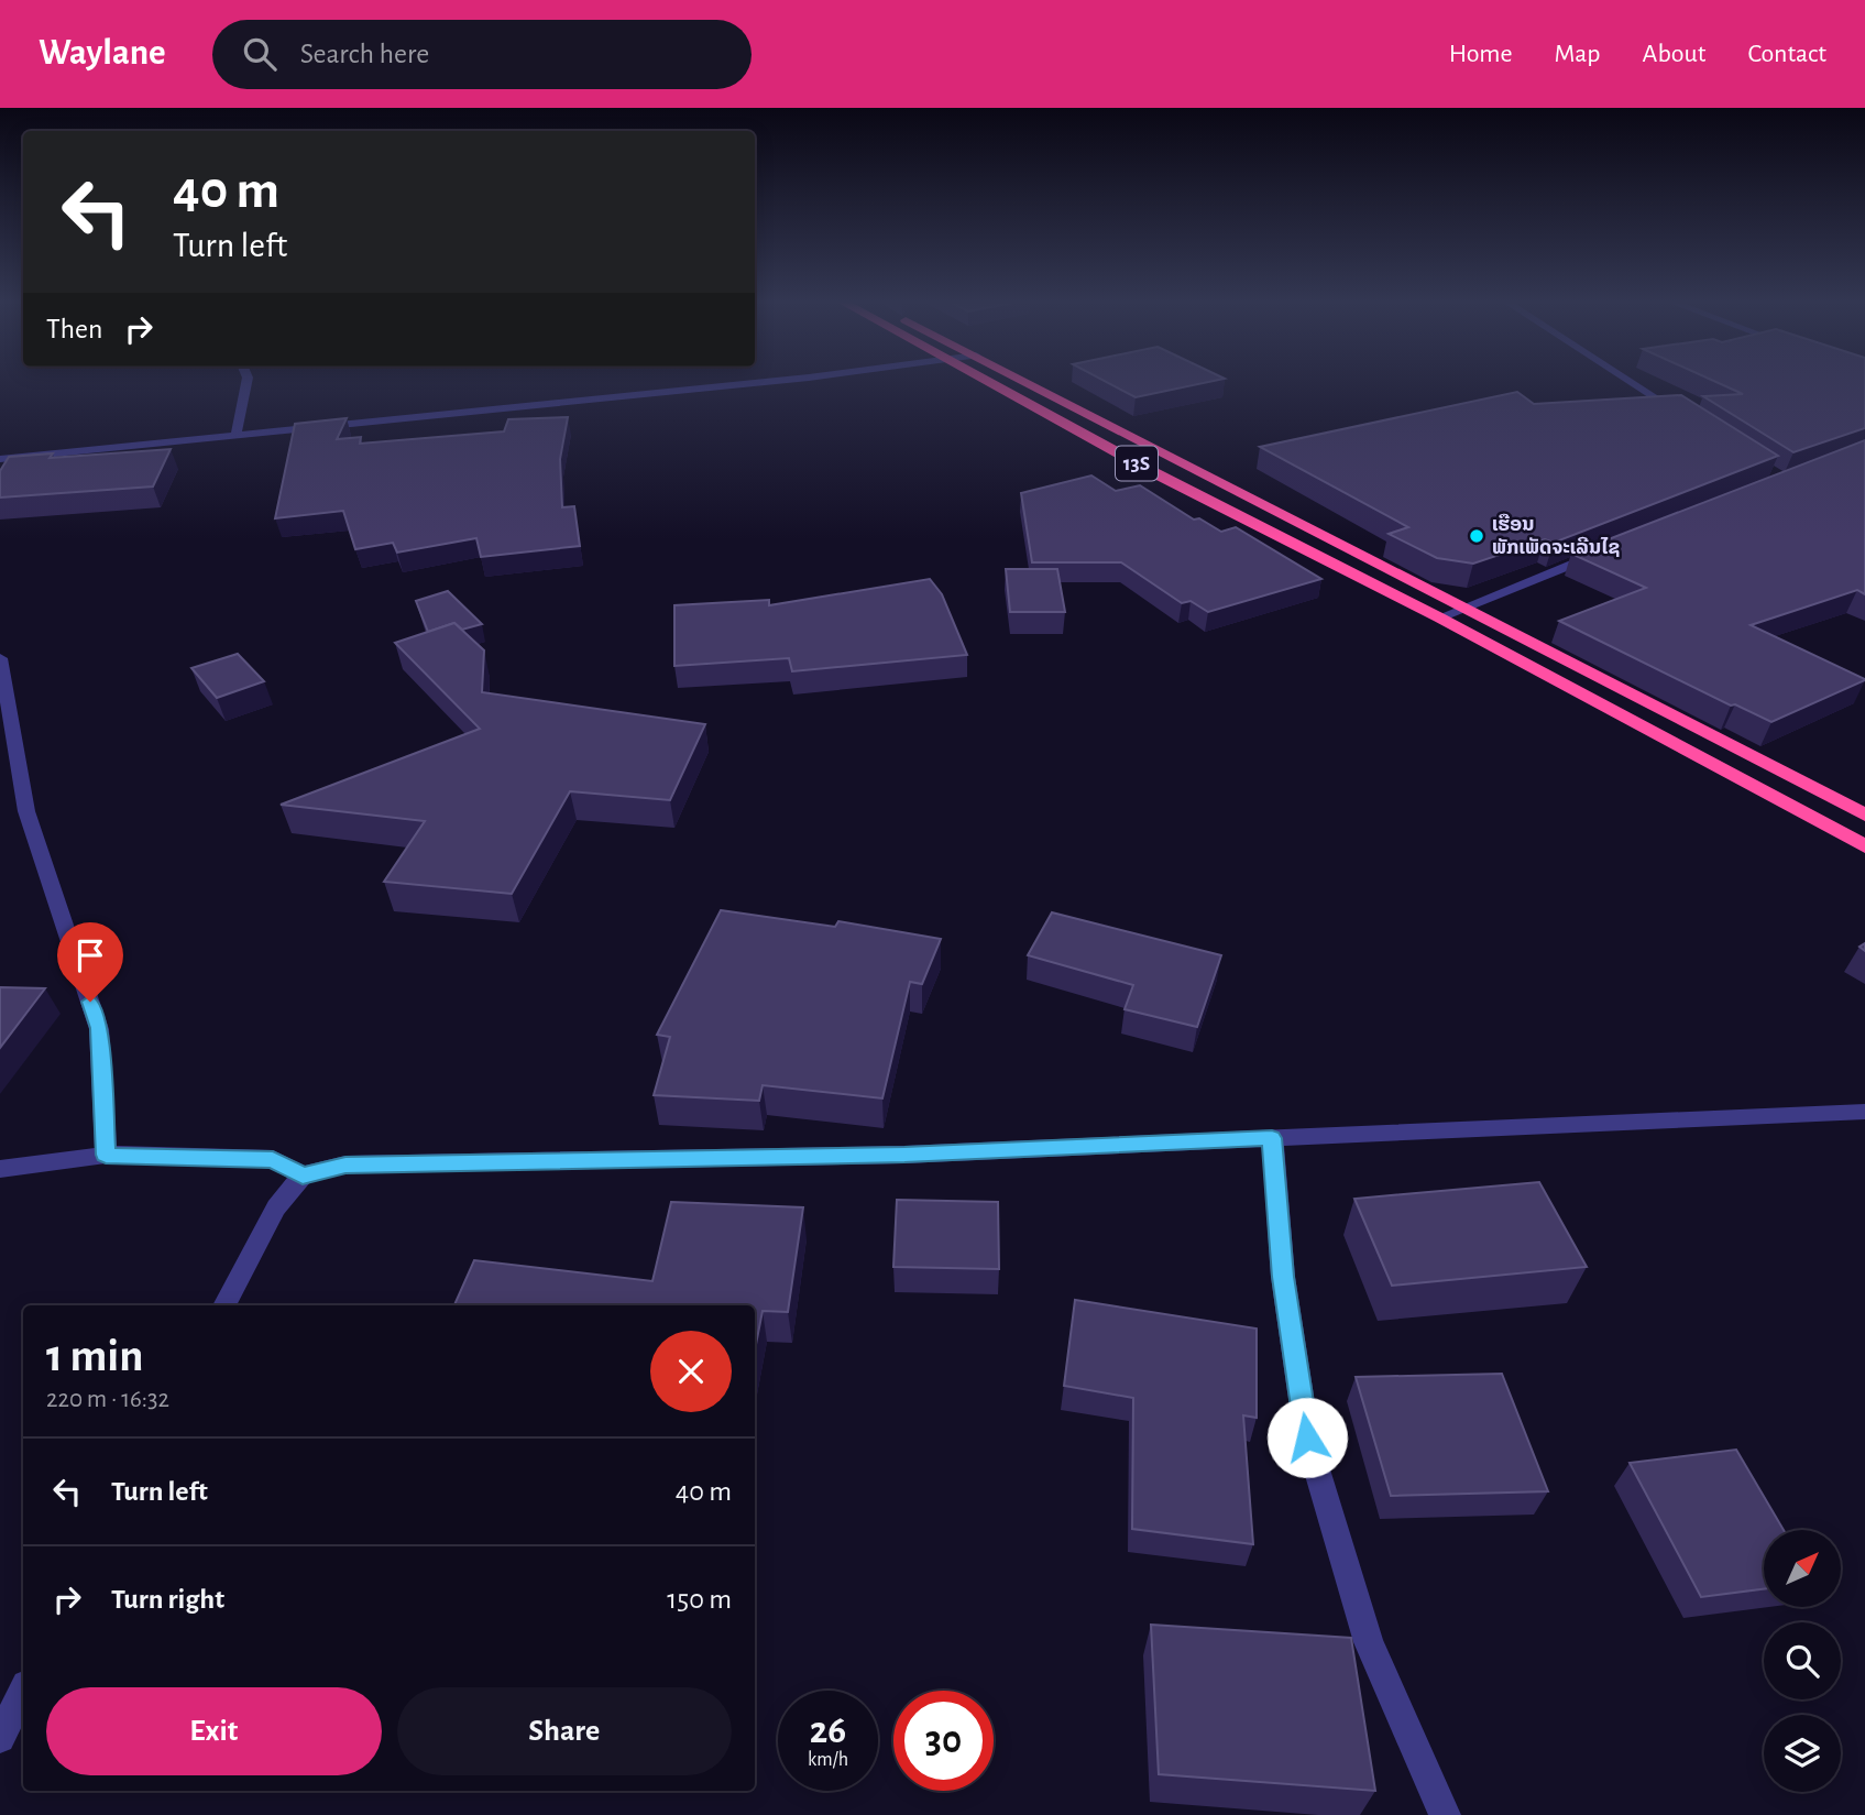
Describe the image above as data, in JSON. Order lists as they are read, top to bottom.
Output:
{
  "streets": {
    "highway": ["13S"]
  },
  "places": ["ເຮືອນ ພັກເພັດຈະເລີນໄຊ"],
  "north": "top right",
  "page": {
    "header": "Waylane",
    "search": "Search here",
    "nav": [
      "Home",
      "Map",
      "About",
      "Contact"
    ],
    "turn": ["40 m", "Turn left"],
    "then": "Then",
    "heading": ["1 min", "220 m · 16:32"],
    "list": [
      {
        "name": "Turn left",
        "value": "40 m"
      },
      {
        "name": "Turn right",
        "value": "150 m"
      }
    ],
    "buttons": ["Exit", "Share"],
    "speed": "26 km/h",
    "limit": "30"
  }
}
